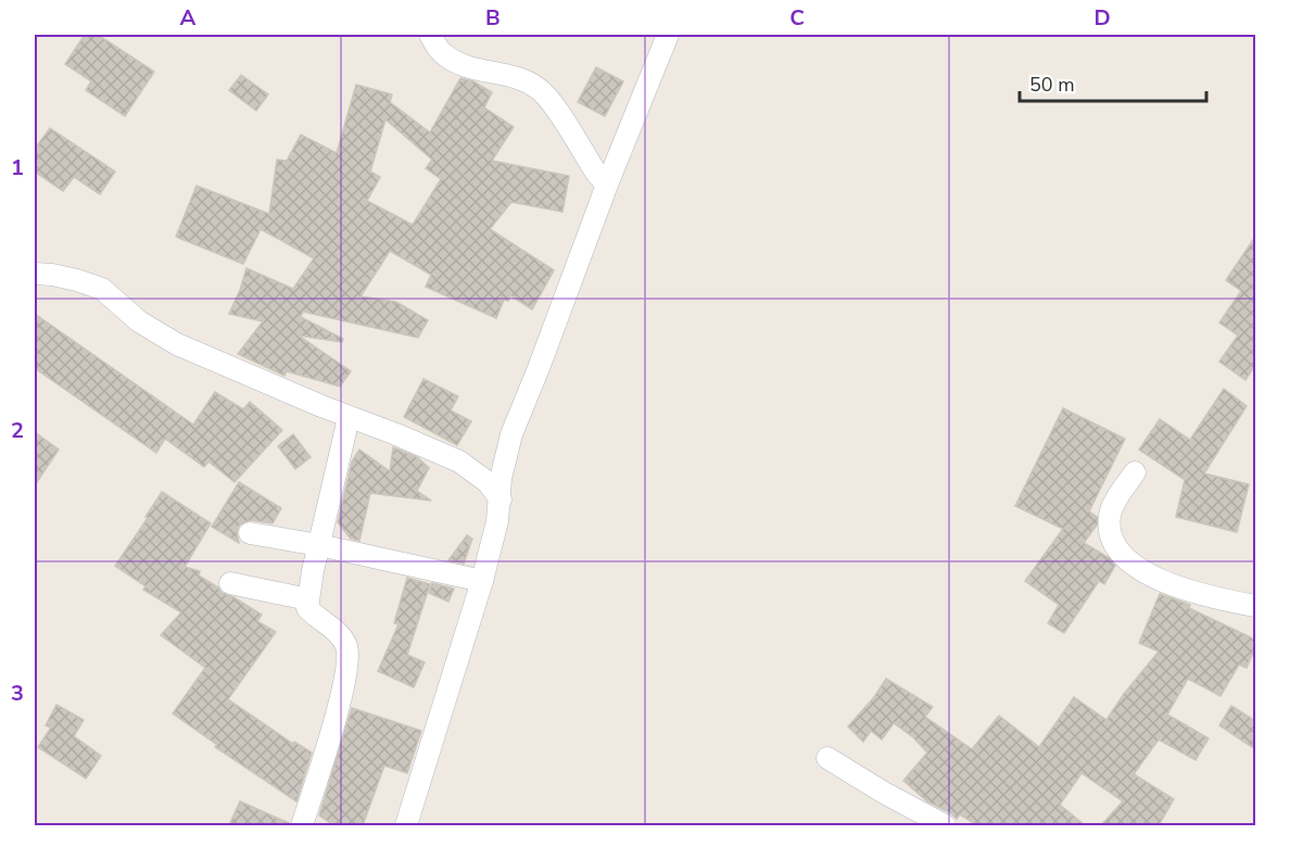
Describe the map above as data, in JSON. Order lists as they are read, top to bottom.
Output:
{
  "scale_bar": "50 m",
  "grid": {
    "columns": [
      "A",
      "B",
      "C",
      "D"
    ],
    "rows": ["1", "2", "3"]
  }
}
